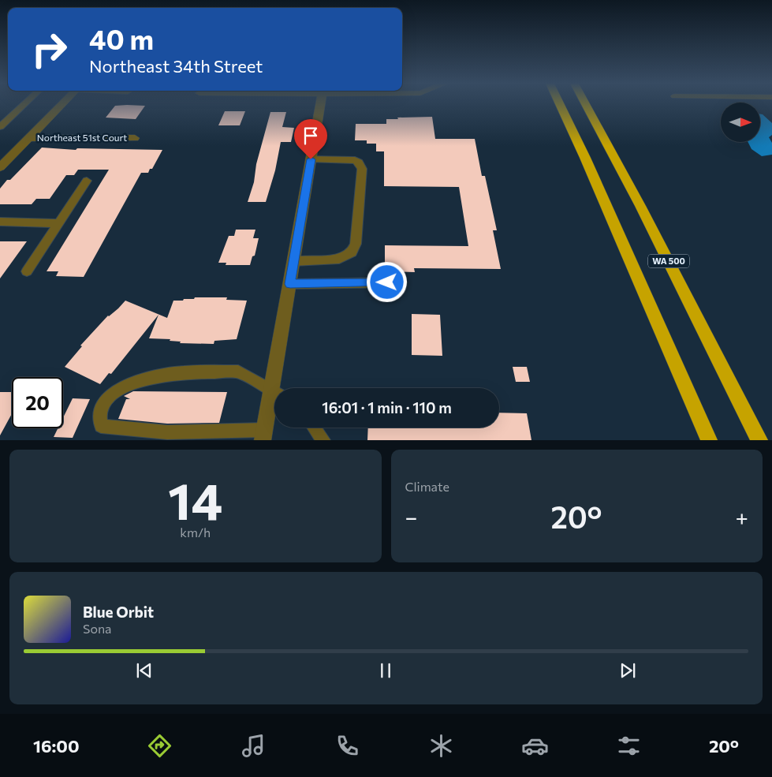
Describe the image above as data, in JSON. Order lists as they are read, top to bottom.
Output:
{
  "streets": {
    "highway": ["WA 500"],
    "street": ["Northeast 51st Court"]
  },
  "north": "right",
  "page": {
    "turn": ["40 m", "Northeast 34th Street"],
    "limit": "20",
    "trip": "16:01 · 1 min · 110 m",
    "tile": [
      ["14", "km/h"],
      "Climate"
    ],
    "heat": ["−", "20°", "+"],
    "song": ["Blue Orbit", "Sona"],
    "tabs": ["16:00", "20°"]
  }
}
